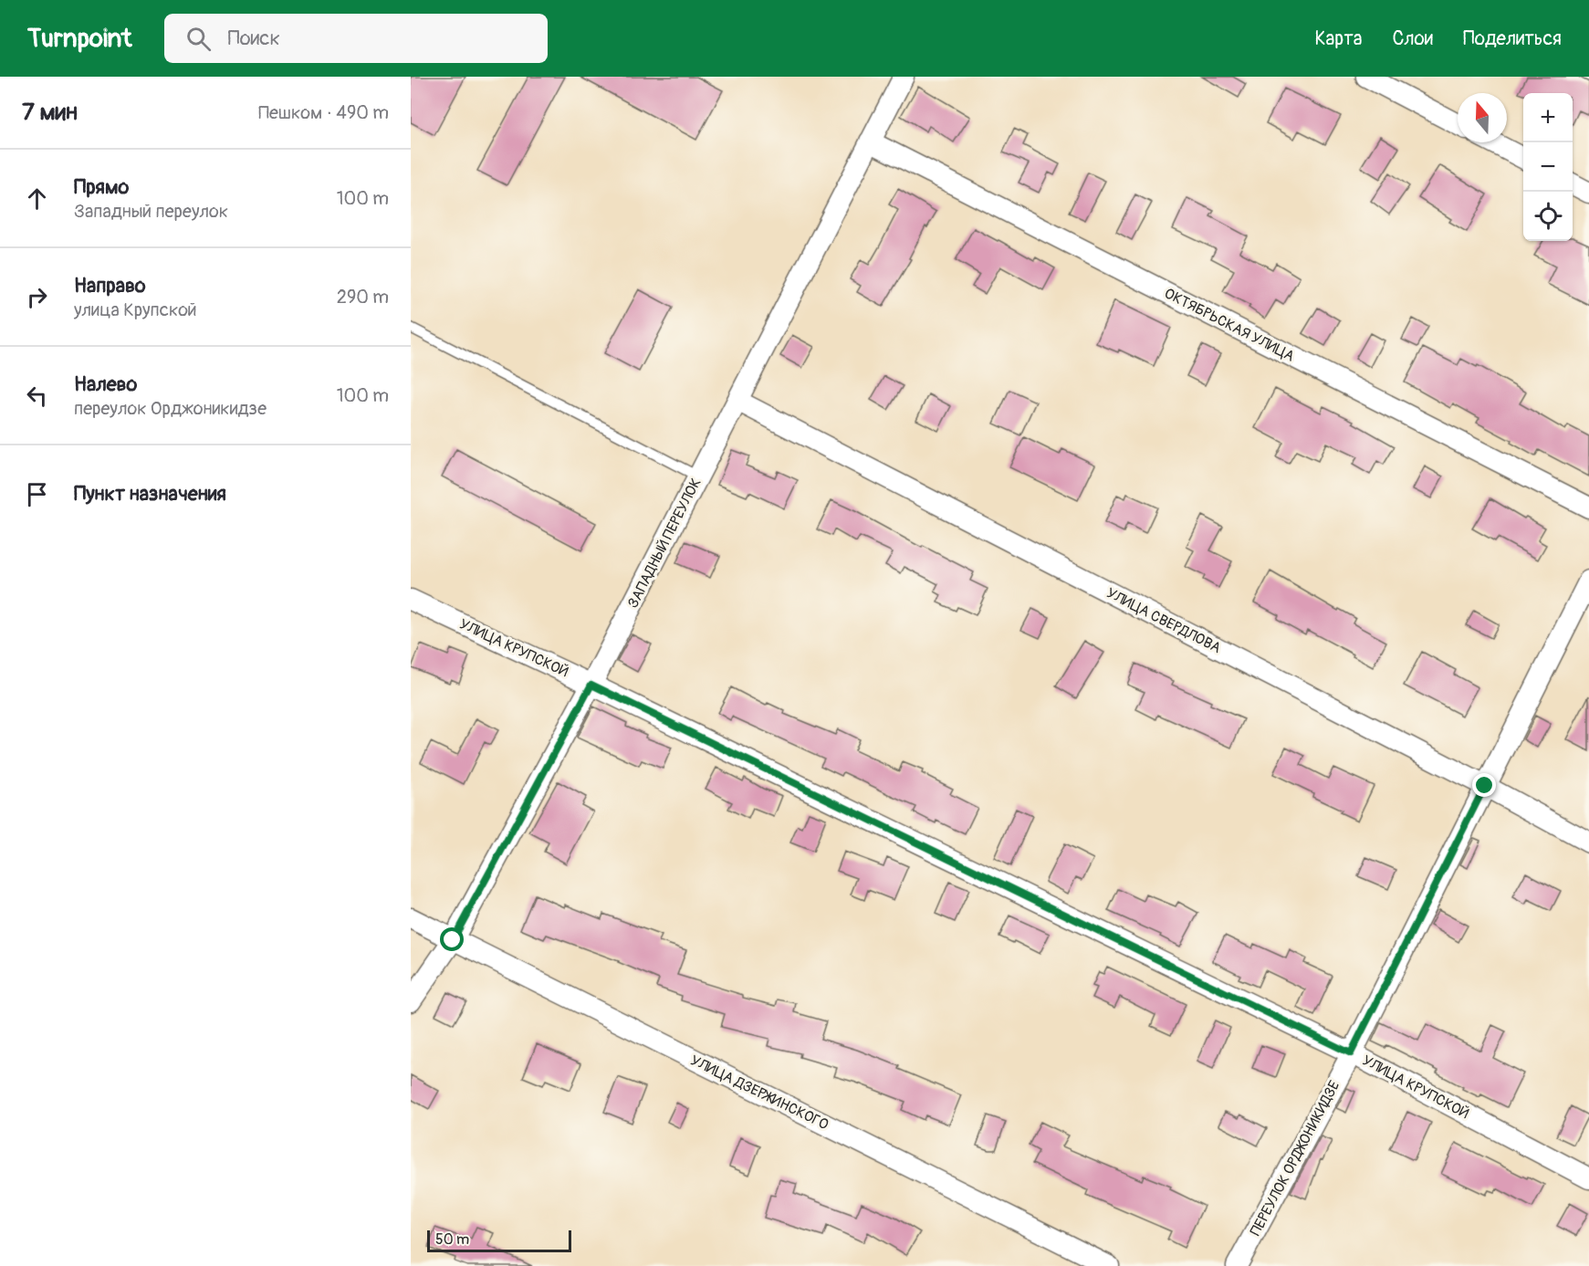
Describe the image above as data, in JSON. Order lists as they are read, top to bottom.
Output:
{
  "streets": {
    "street": [
      "ОКТЯБРЬСКАЯ УЛИЦА",
      "ЗАПАДНЫЙ ПЕРЕУЛОК",
      "УЛИЦА СВЕРДЛОВА",
      "УЛИЦА КРУПСКОЙ",
      "УЛИЦА ДЗЕРЖИНСКОГО",
      "ПЕРЕУЛОК ОРДЖОНИКИДЗЕ"
    ]
  },
  "crossings": [
    ["ОКТЯБРЬСКАЯ УЛИЦА", "ЗАПАДНЫЙ ПЕРЕУЛОК"],
    ["ЗАПАДНЫЙ ПЕРЕУЛОК", "УЛИЦА СВЕРДЛОВА"],
    ["ЗАПАДНЫЙ ПЕРЕУЛОК", "УЛИЦА КРУПСКОЙ"],
    ["ЗАПАДНЫЙ ПЕРЕУЛОК", "УЛИЦА ДЗЕРЖИНСКОГО"],
    ["УЛИЦА СВЕРДЛОВА", "ПЕРЕУЛОК ОРДЖОНИКИДЗЕ"],
    ["УЛИЦА КРУПСКОЙ", "ПЕРЕУЛОК ОРДЖОНИКИДЗЕ"]
  ],
  "scale_bar": "50 m",
  "north": "top",
  "page": {
    "header": "Turnpoint",
    "search": "Поиск",
    "nav": ["Карта", "Слои", "Поделиться"],
    "heading": ["7 мин", "Пешком · 490 m"],
    "map_buttons": ["+", "−"],
    "list": [
      ["Прямо", "Западный переулок", "100 m"],
      ["Направо", "улица Крупской", "290 m"],
      ["Налево", "переулок Орджоникидзе", "100 m"],
      "Пункт назначения"
    ],
    "scale": "50 m"
  }
}
